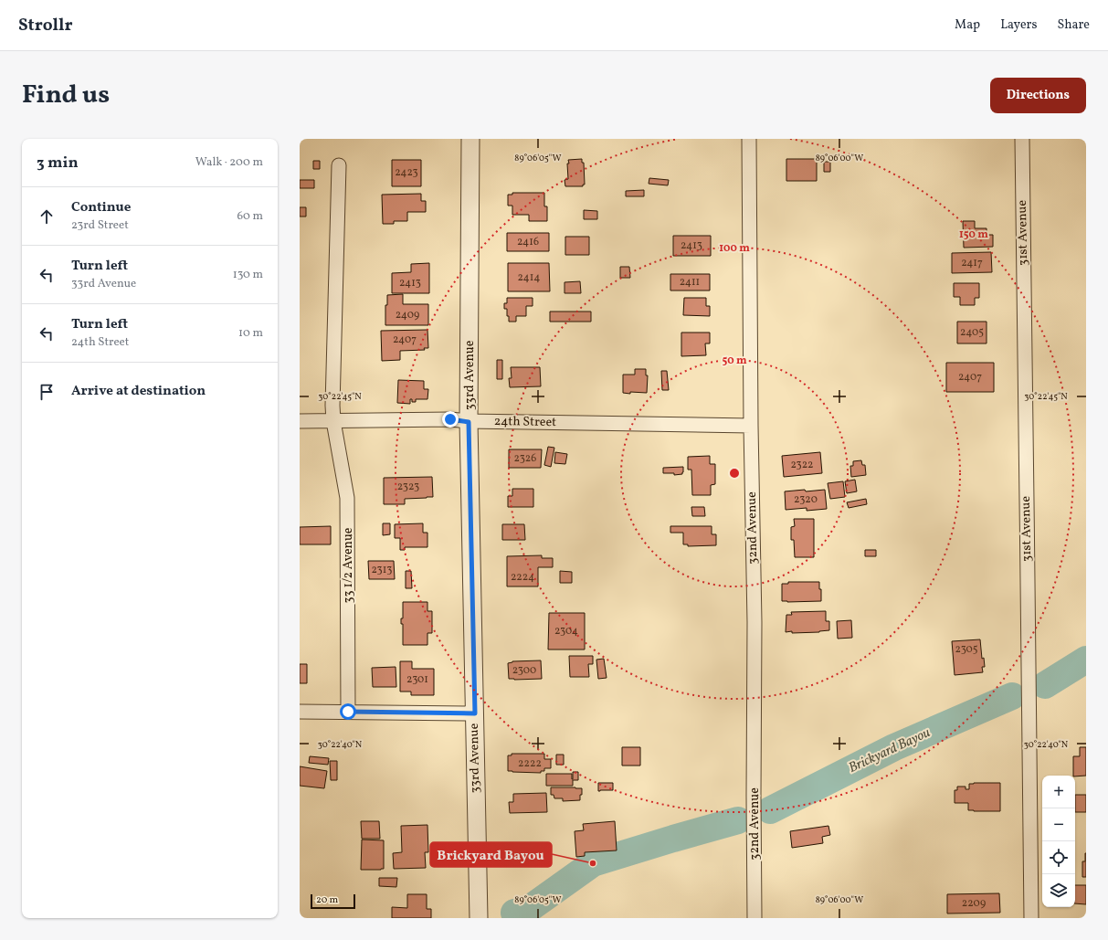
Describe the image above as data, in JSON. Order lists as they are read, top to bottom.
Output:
{
  "streets": {
    "street": [
      "31st Avenue",
      "33rd Avenue",
      "24th Street",
      "32nd Avenue",
      "33 1/2 Avenue"
    ]
  },
  "crossings": [
    ["33rd Avenue", "24th Street"],
    ["24th Street", "32nd Avenue"],
    ["24th Street", "33 1/2 Avenue"]
  ],
  "water": ["Brickyard Bayou"],
  "places": ["Brickyard Bayou"],
  "house_numbers": [
    "2423",
    "2416",
    "2413",
    "2417",
    "2414",
    "2411",
    "2413",
    "2409",
    "2405",
    "2407",
    "2407",
    "2326",
    "2322",
    "2323",
    "2320",
    "2313",
    "2224",
    "2304",
    "2305",
    "2300",
    "2301",
    "2222",
    "2209"
  ],
  "scale_bar": "20 m",
  "page": {
    "header": "Strollr",
    "nav": ["Map", "Layers", "Share"],
    "title": "Find us",
    "buttons": "Directions",
    "heading": ["3 min", "Walk · 200 m"],
    "list": [
      ["Continue", "23rd Street", "60 m"],
      ["Turn left", "33rd Avenue", "130 m"],
      ["Turn left", "24th Street", "10 m"],
      "Arrive at destination"
    ],
    "map_buttons": ["+", "−"],
    "scale": "20 m"
  },
  "coordinates": [
    "89°06'05\"W",
    "89°06'00\"W",
    "30°22'45\"N",
    "30°22'40\"N"
  ],
  "rings": ["150 m", "100 m", "50 m"]
}
